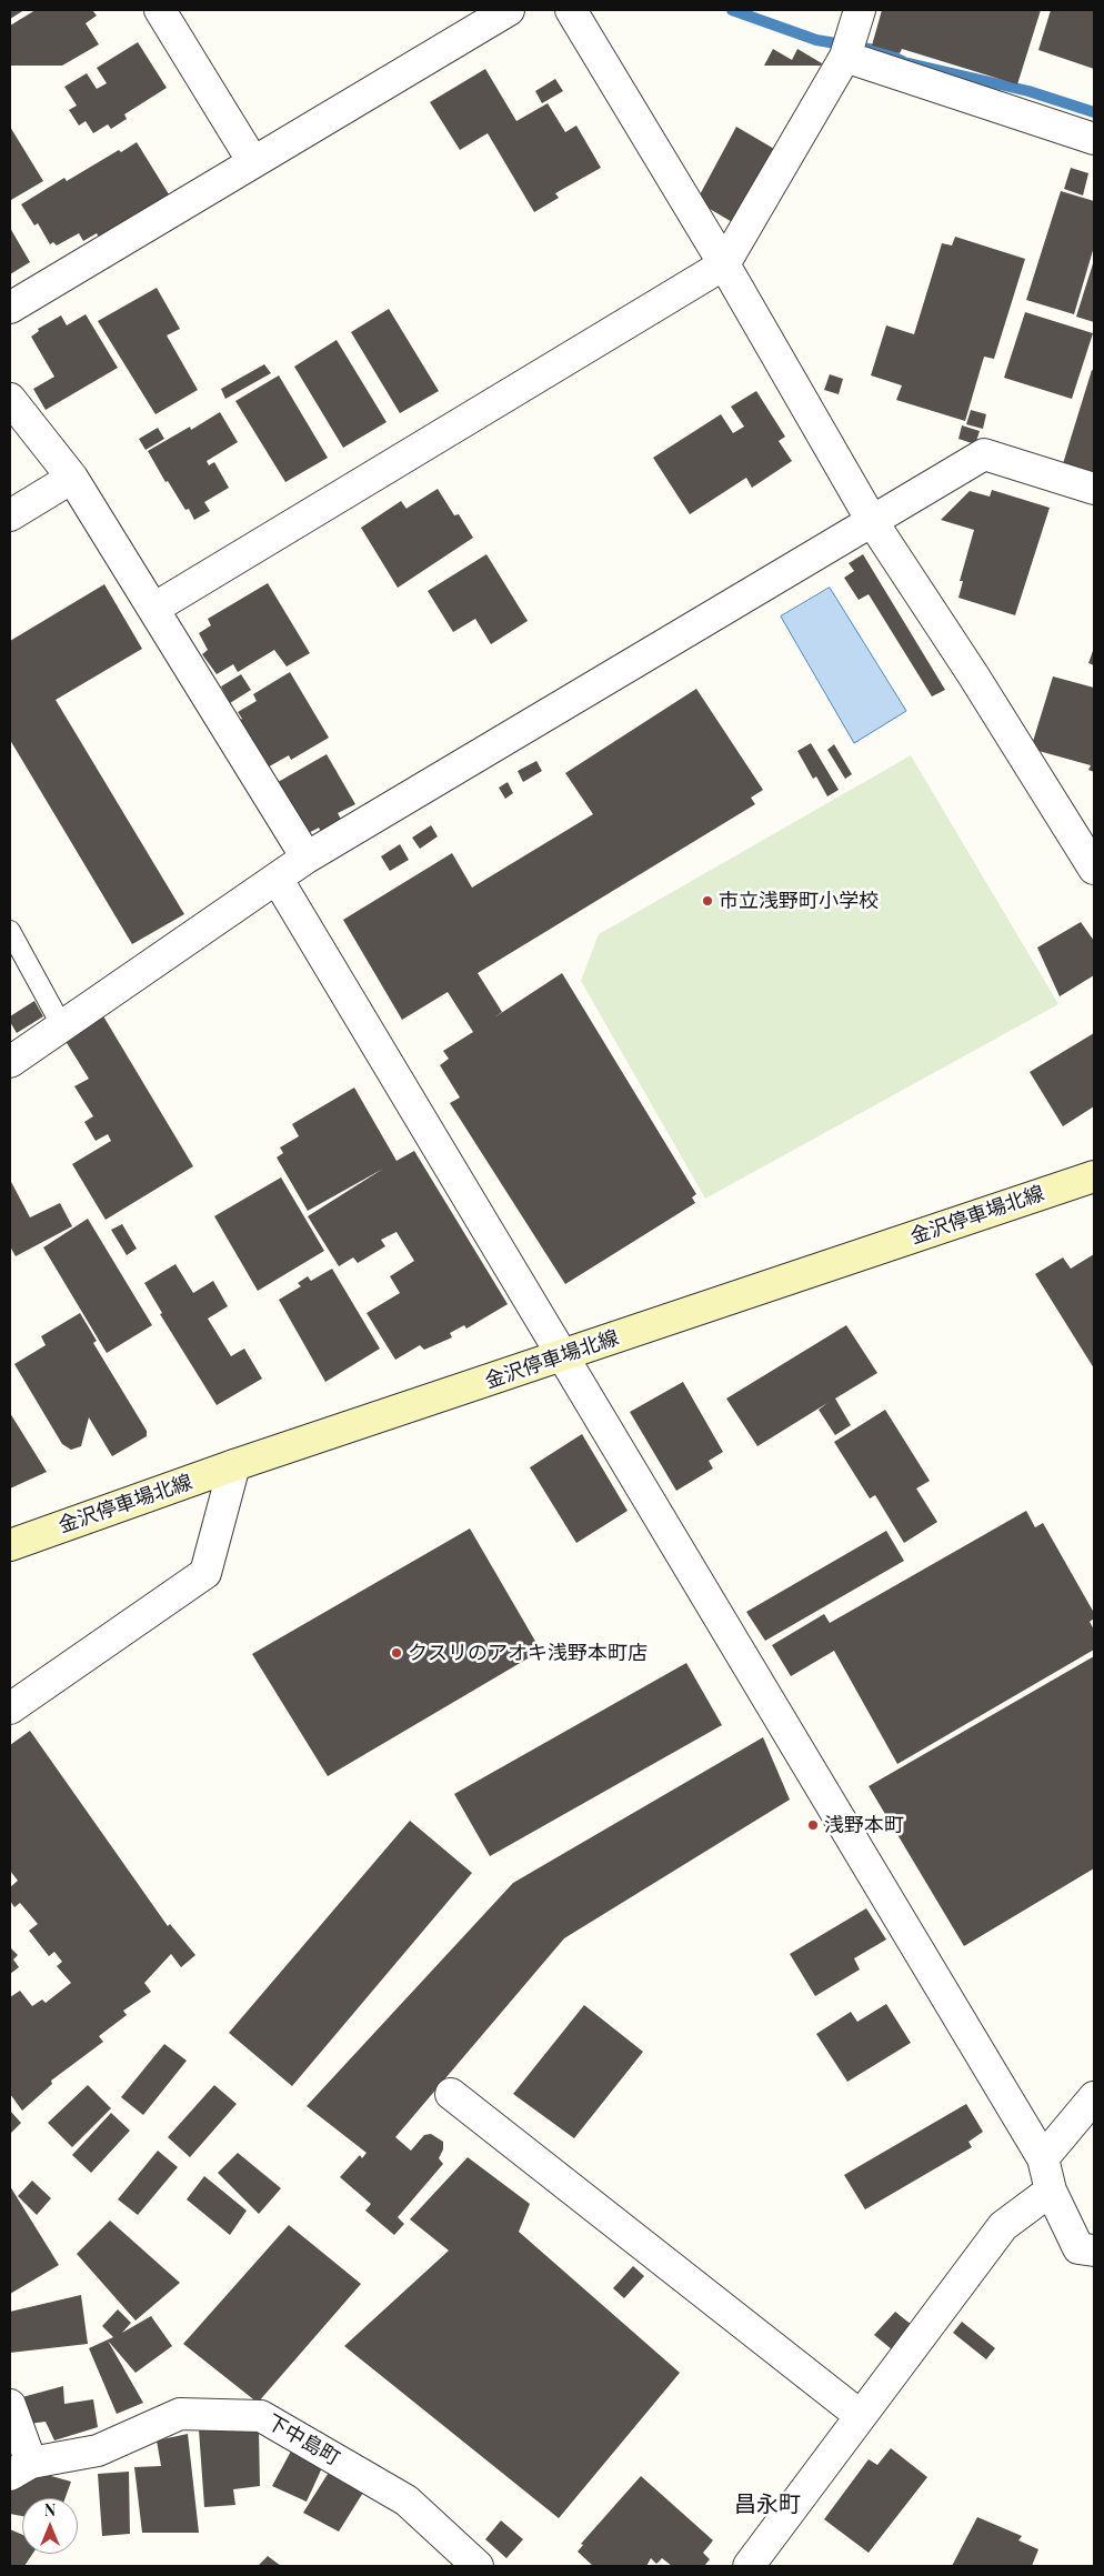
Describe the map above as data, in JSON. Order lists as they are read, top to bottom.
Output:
{
  "streets": {
    "main road": ["金沢停車場北線"],
    "street": ["下中島町"]
  },
  "districts": ["昌永町"],
  "places": ["市立浅野町小学校", "クスリのアオキ浅野本町店", "浅野本町"],
  "north": "top"
}
